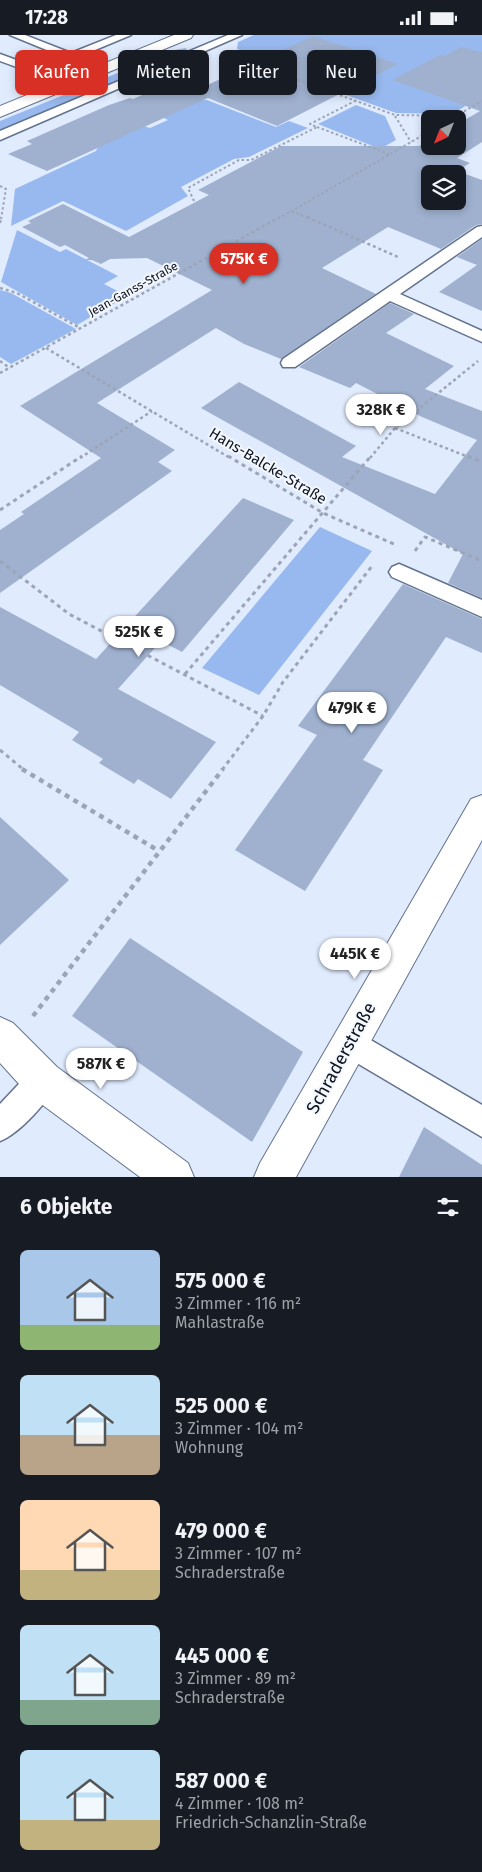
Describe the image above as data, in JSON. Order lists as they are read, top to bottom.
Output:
{
  "streets": {
    "street": ["Schraderstraße"],
    "path": ["Jean-Ganss-Straße", "Hans-Balcke-Straße"]
  },
  "crossings": [
    ["Jean-Ganss-Straße", "Hans-Balcke-Straße"]
  ],
  "north": "bottom left",
  "page": {
    "status": "17:28",
    "chip": [
      "Kaufen",
      "Mieten",
      "Filter",
      "Neu"
    ],
    "price": [
      "575K €",
      "328K €",
      "525K €",
      "479K €",
      "445K €",
      "587K €"
    ],
    "heading": "6 Objekte",
    "list": [
      {
        "name": "575 000 €",
        "note": "3 Zimmer · 116 m² · Mahlastraße"
      },
      {
        "name": "525 000 €",
        "note": "3 Zimmer · 104 m² · Wohnung"
      },
      {
        "name": "479 000 €",
        "note": "3 Zimmer · 107 m² · Schraderstraße"
      },
      {
        "name": "445 000 €",
        "note": "3 Zimmer · 89 m² · Schraderstraße"
      },
      {
        "name": "587 000 €",
        "note": "4 Zimmer · 108 m² · Friedrich-Schanzlin-Straße"
      }
    ]
  }
}
